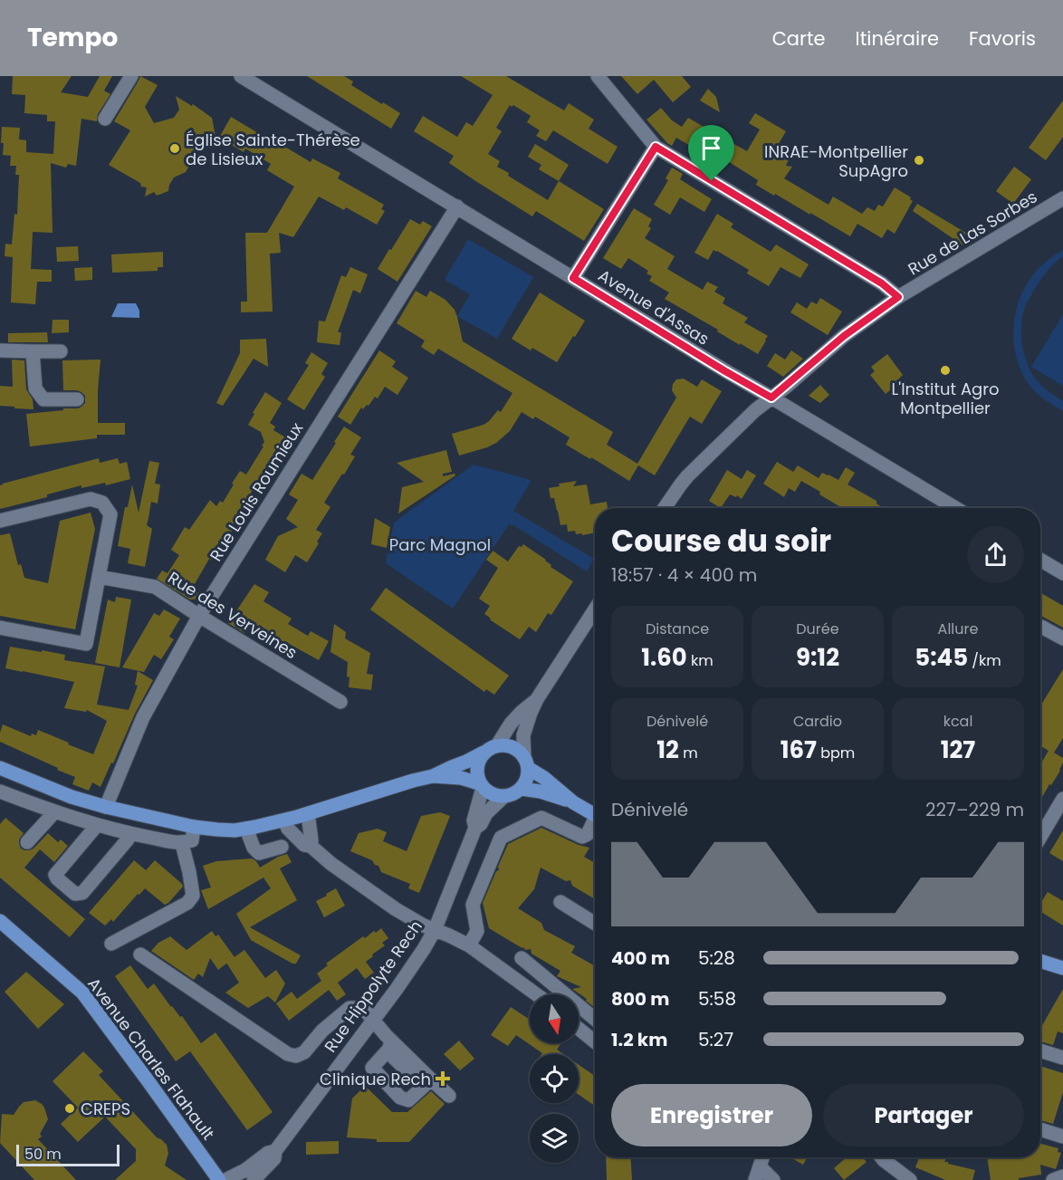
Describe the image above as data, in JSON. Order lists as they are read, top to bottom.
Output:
{
  "streets": {
    "main road": ["Avenue Charles Flahault"],
    "street": [
      "Rue de Las Sorbes",
      "Avenue d'Assas",
      "Rue Louis Roumieux",
      "Rue des Verveines",
      "Rue Hippolyte Rech"
    ]
  },
  "crossings": [
    ["Rue de Las Sorbes", "Avenue d'Assas"],
    ["Avenue d'Assas", "Rue Louis Roumieux"],
    ["Rue Louis Roumieux", "Rue des Verveines"]
  ],
  "parks": ["Parc Magnol"],
  "places": {
    "other": [
      "Église Sainte-Thérèse de Lisieux",
      "INRAE-Montpellier SupAgro",
      "L'Institut Agro Montpellier",
      "CREPS"
    ],
    "health": ["Clinique Rech"]
  },
  "scale_bar": "50 m",
  "north": "bottom",
  "page": {
    "header": "Tempo",
    "nav": ["Carte", "Itinéraire", "Favoris"],
    "heading": ["Course du soir", "18:57 · 4 × 400 m"],
    "stats": [
      ["Distance", "1.60 km"],
      ["Durée", "9:12"],
      ["Allure", "5:45 /km"],
      ["Dénivelé", "12 m"],
      ["Cardio", "167 bpm"],
      ["kcal", "127"]
    ],
    "chart": ["Dénivelé", "227–229 m"],
    "list": [
      {
        "name": "400 m",
        "note": "5:28"
      },
      {
        "name": "800 m",
        "note": "5:58"
      },
      {
        "name": "1.2 km",
        "note": "5:27"
      }
    ],
    "buttons": ["Enregistrer", "Partager"],
    "scale": "50 m"
  }
}
